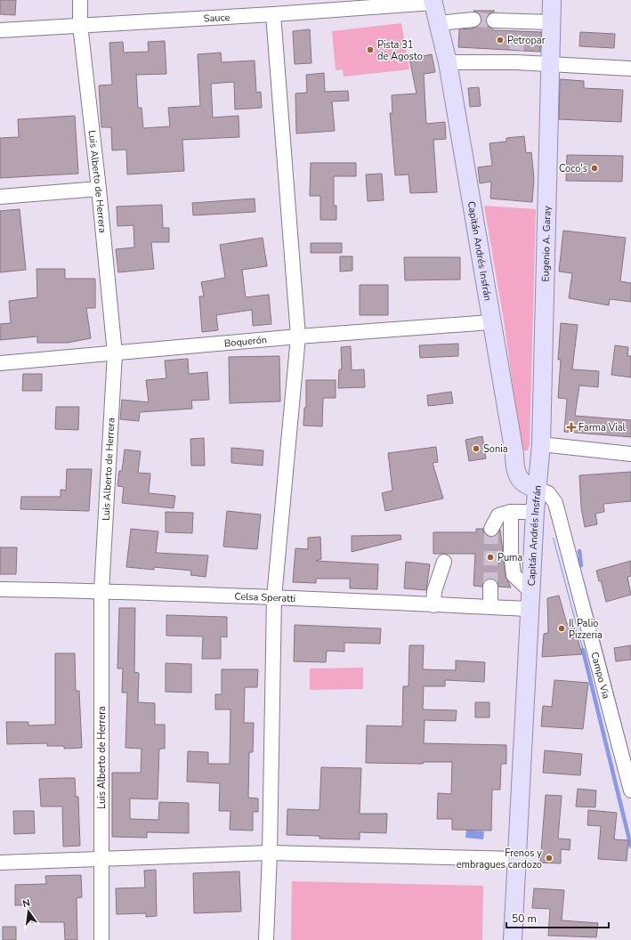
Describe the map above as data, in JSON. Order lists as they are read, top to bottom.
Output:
{
  "streets": {
    "main road": ["Eugenio A. Garay", "Capitán Andrés Insfrán"],
    "street": [
      "Sauce",
      "Luis Alberto de Herrera",
      "Boquerón",
      "Celsa Speratti",
      "Campo Via"
    ]
  },
  "crossings": [
    ["Sauce", "Luis Alberto de Herrera"],
    ["Sauce", "Capitán Andrés Insfrán"],
    ["Luis Alberto de Herrera", "Boquerón"],
    ["Luis Alberto de Herrera", "Celsa Speratti"],
    ["Eugenio A. Garay", "Capitán Andrés Insfrán"],
    ["Eugenio A. Garay", "Campo Via"],
    ["Capitán Andrés Insfrán", "Boquerón"],
    ["Capitán Andrés Insfrán", "Celsa Speratti"],
    ["Capitán Andrés Insfrán", "Campo Via"]
  ],
  "places": {
    "other": [
      "Petropar",
      "Pista 31 de Agosto",
      "Coco's",
      "Sonia",
      "Puma",
      "Il Palio Pizzeria",
      "Frenos y embragues cardozo"
    ],
    "health": ["Farma Vial"]
  },
  "scale_bar": "50 m",
  "north": "top"
}
